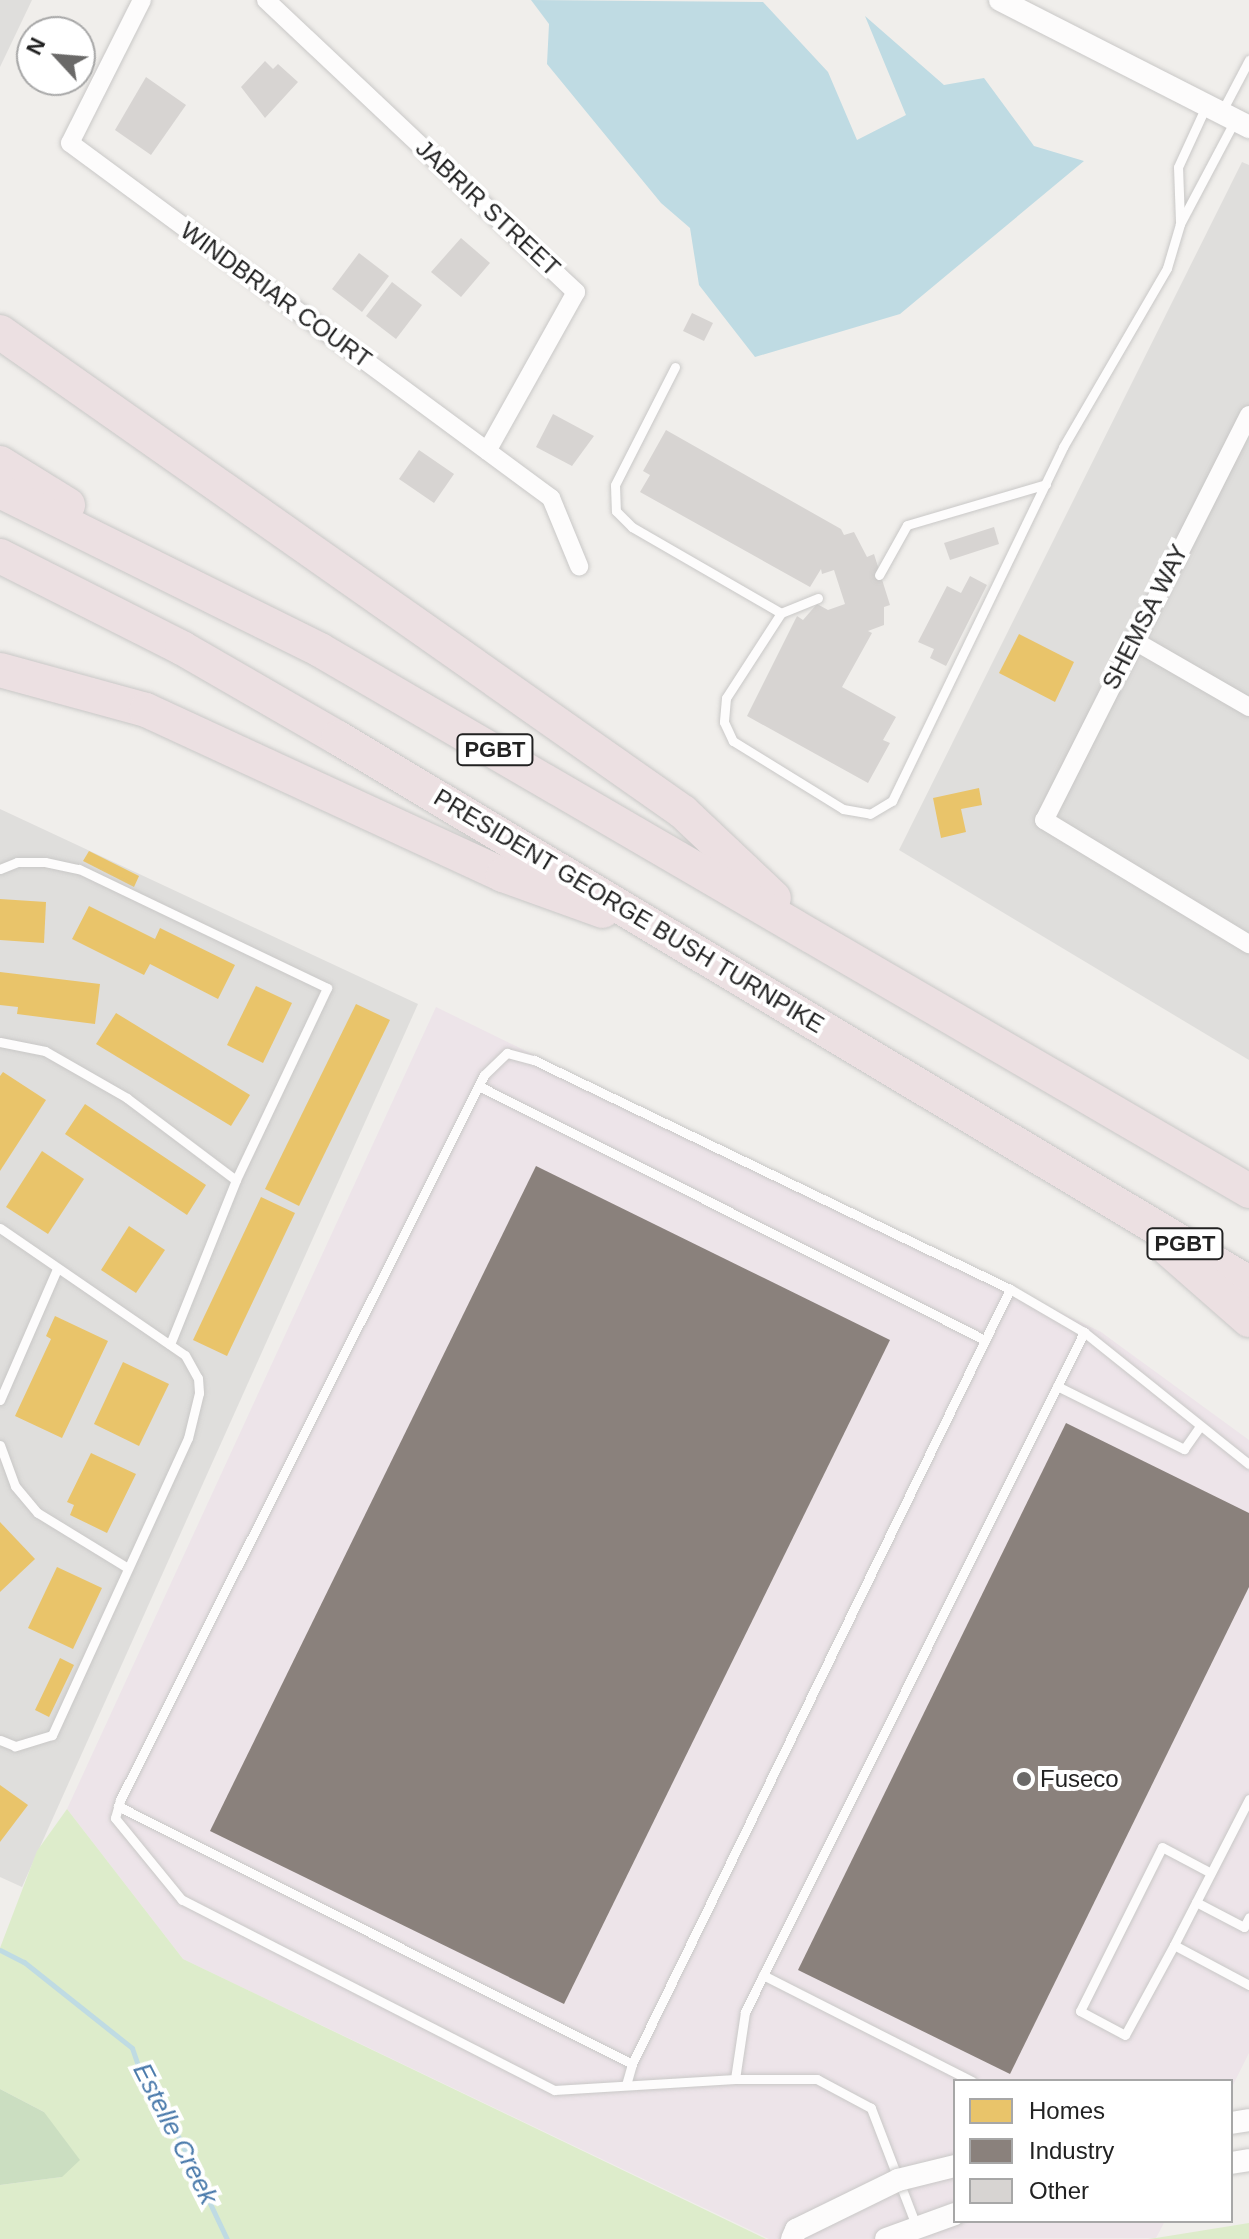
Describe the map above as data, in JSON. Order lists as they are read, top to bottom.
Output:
{
  "streets": {
    "highway": ["PGBT", "PRESIDENT GEORGE BUSH TURNPIKE"],
    "street": ["JABRIR STREET", "WINDBRIAR COURT", "SHEMSA WAY"]
  },
  "crossings": [
    ["JABRIR STREET", "WINDBRIAR COURT"]
  ],
  "water": ["Estelle Creek"],
  "places": ["Fuseco"],
  "legend": ["Homes", "Industry", "Other"],
  "north": "top left"
}
